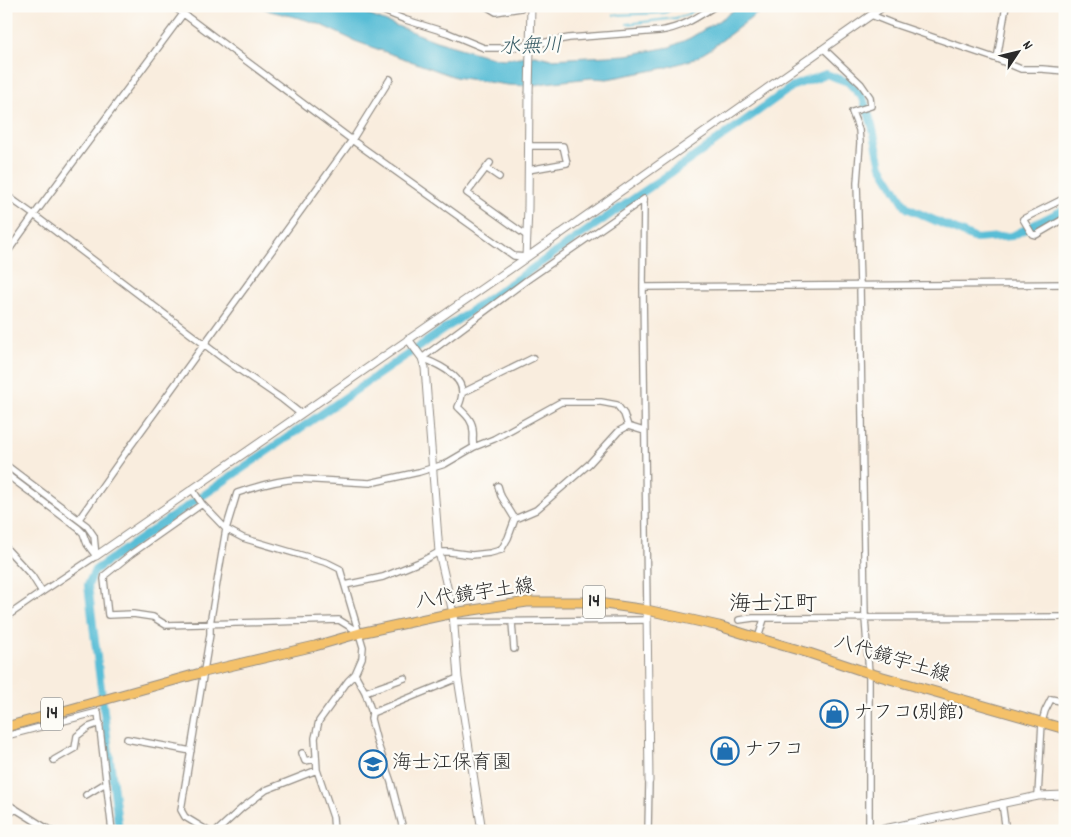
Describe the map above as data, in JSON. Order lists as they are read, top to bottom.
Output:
{
  "streets": {
    "main road": ["八代鏡宇土線", "14"]
  },
  "districts": ["海士江町"],
  "water": ["水無川"],
  "places": {
    "shop": ["ナフコ(別館)", "ナフコ"],
    "school or university": ["海士江保育園"]
  },
  "north": "top right"
}
